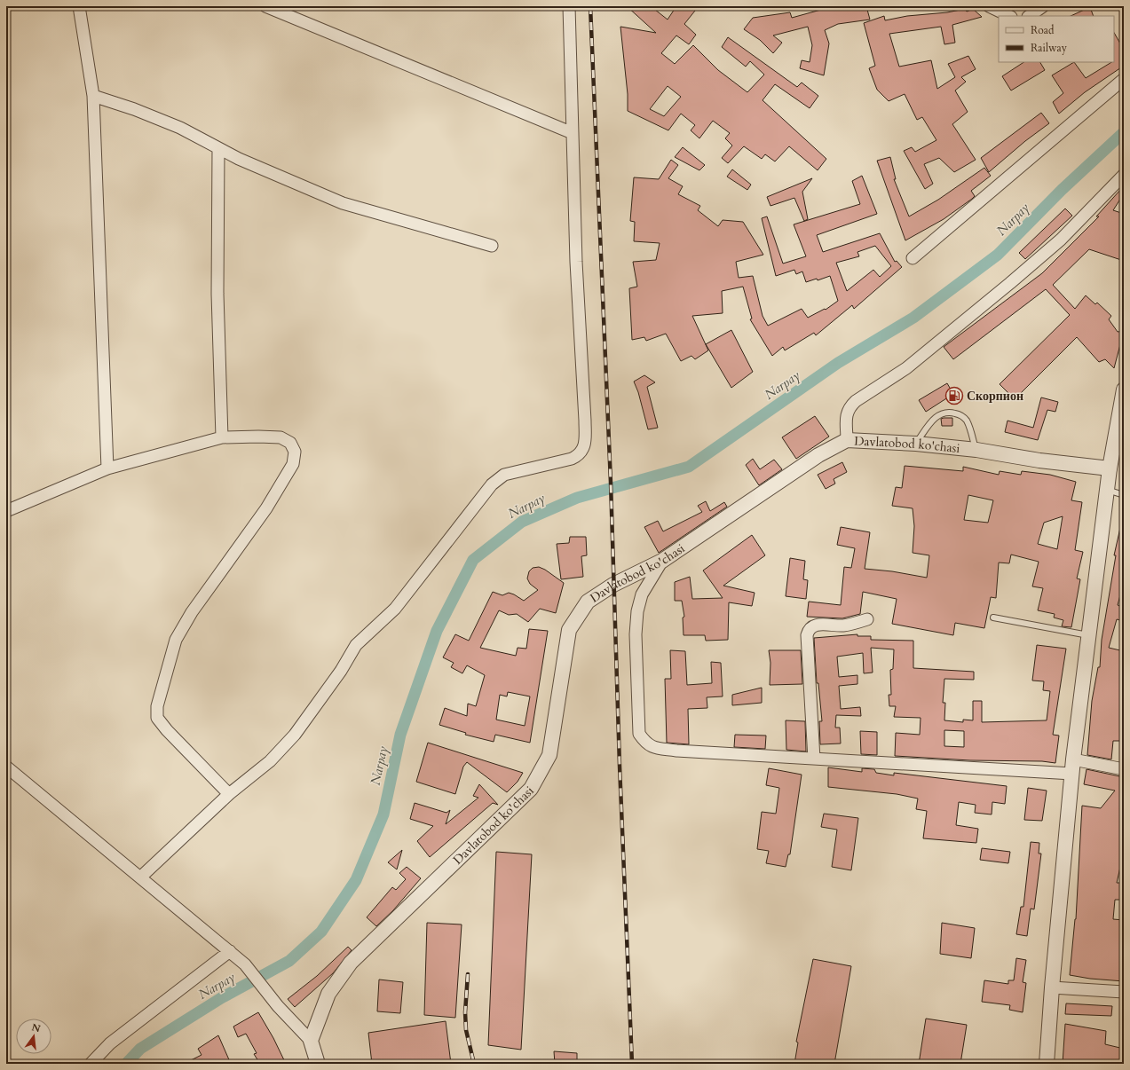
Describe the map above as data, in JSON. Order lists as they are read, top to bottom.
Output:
{
  "streets": {
    "street": ["Davlatobod ko'chasi"]
  },
  "water": ["Narpay"],
  "places": {
    "fuel station": ["Скорпион"]
  },
  "legend": ["Road", "Railway"],
  "north": "top"
}
